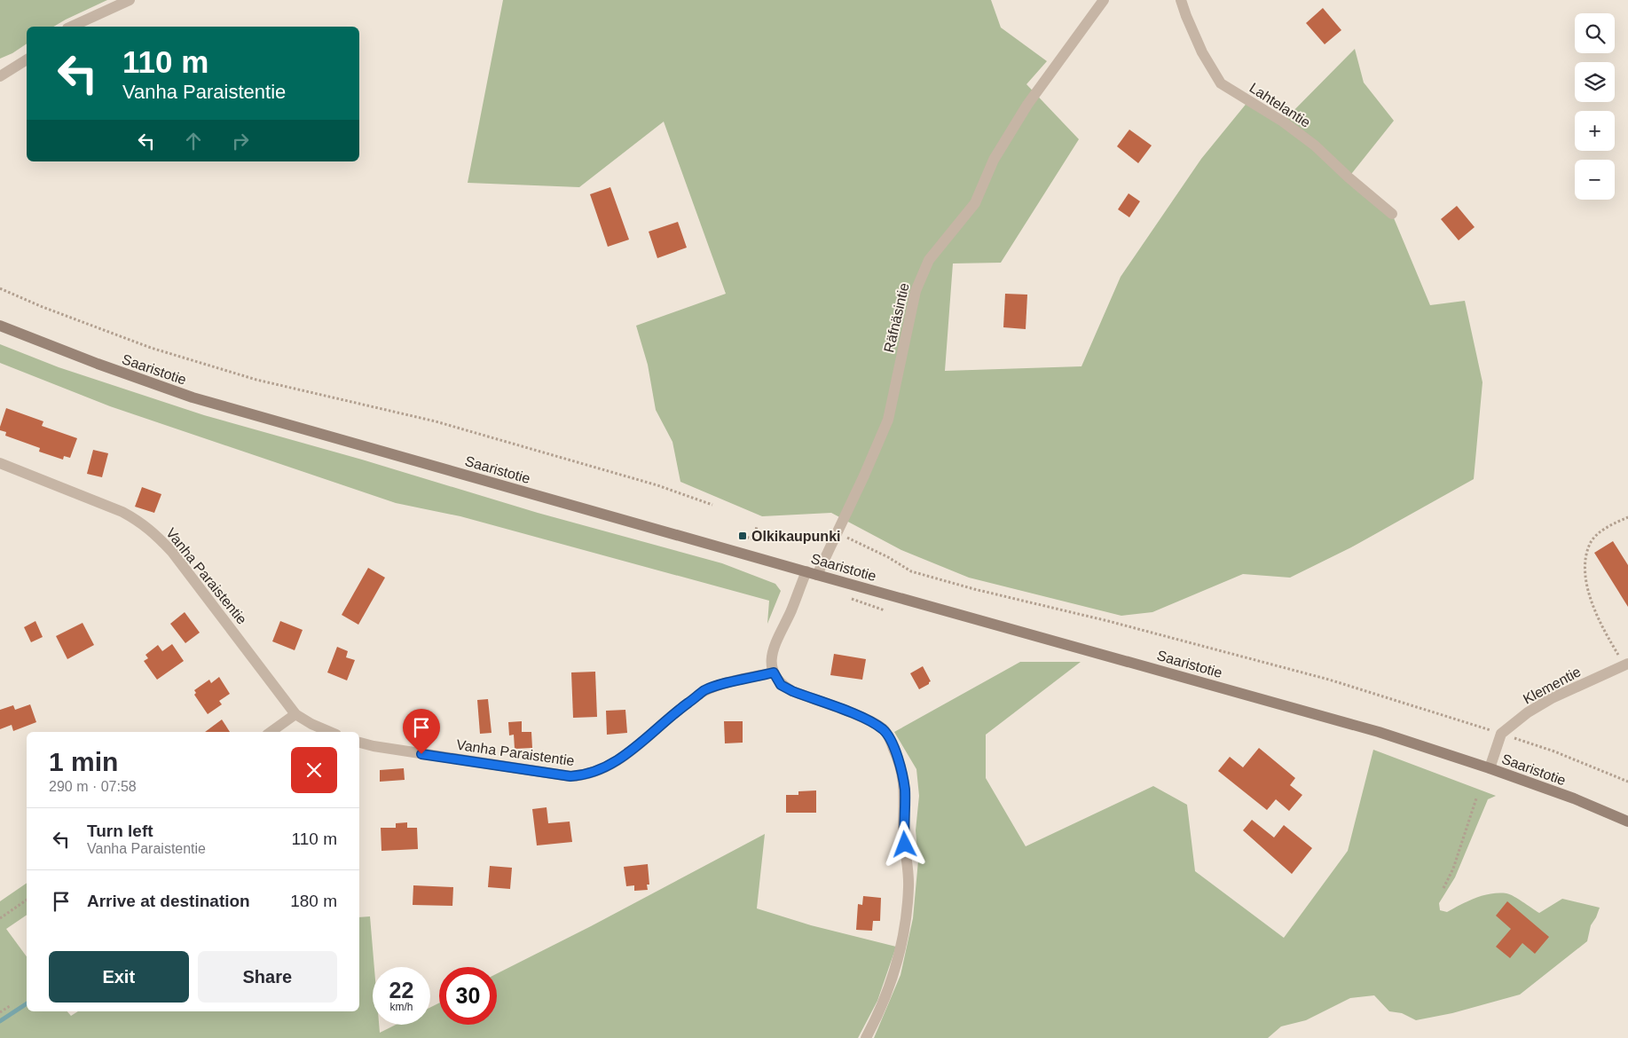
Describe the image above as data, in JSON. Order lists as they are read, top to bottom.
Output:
{
  "streets": {
    "main road": ["Saaristotie"],
    "street": [
      "Lahtelantie",
      "Räfnäsintie",
      "Vanha Paraistentie",
      "Klementie"
    ]
  },
  "crossings": [
    ["Räfnäsintie", "Saaristotie"],
    ["Räfnäsintie", "Vanha Paraistentie"]
  ],
  "places": {
    "transit": ["Olkikaupunki"]
  },
  "page": {
    "map_buttons": ["+", "−"],
    "turn": ["110 m", "Vanha Paraistentie"],
    "heading": ["1 min", "290 m · 07:58"],
    "list": [
      {
        "name": "Turn left",
        "note": "Vanha Paraistentie",
        "value": "110 m"
      },
      {
        "name": "Arrive at destination",
        "value": "180 m"
      }
    ],
    "buttons": ["Exit", "Share"],
    "speed": "22 km/h",
    "limit": "30"
  }
}
